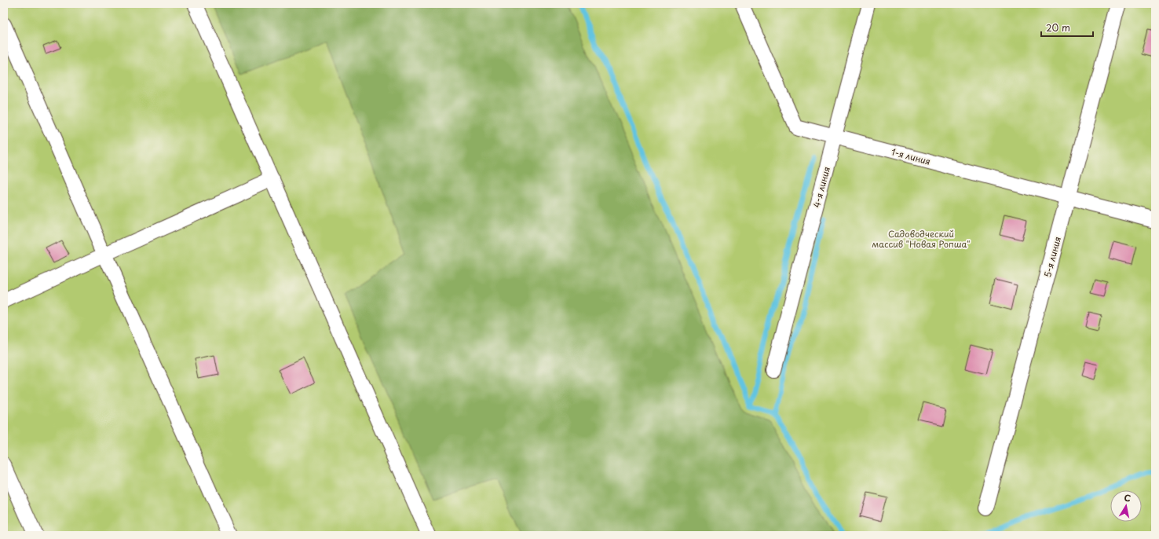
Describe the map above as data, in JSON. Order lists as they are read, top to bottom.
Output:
{
  "streets": {
    "street": ["1-я линия", "4-я линия", "5-я линия"]
  },
  "crossings": [
    ["1-я линия", "4-я линия"],
    ["1-я линия", "5-я линия"]
  ],
  "parks": ["Садоводческий массив \"Новая Ропша\""],
  "scale_bar": "20 m",
  "north": "top"
}
